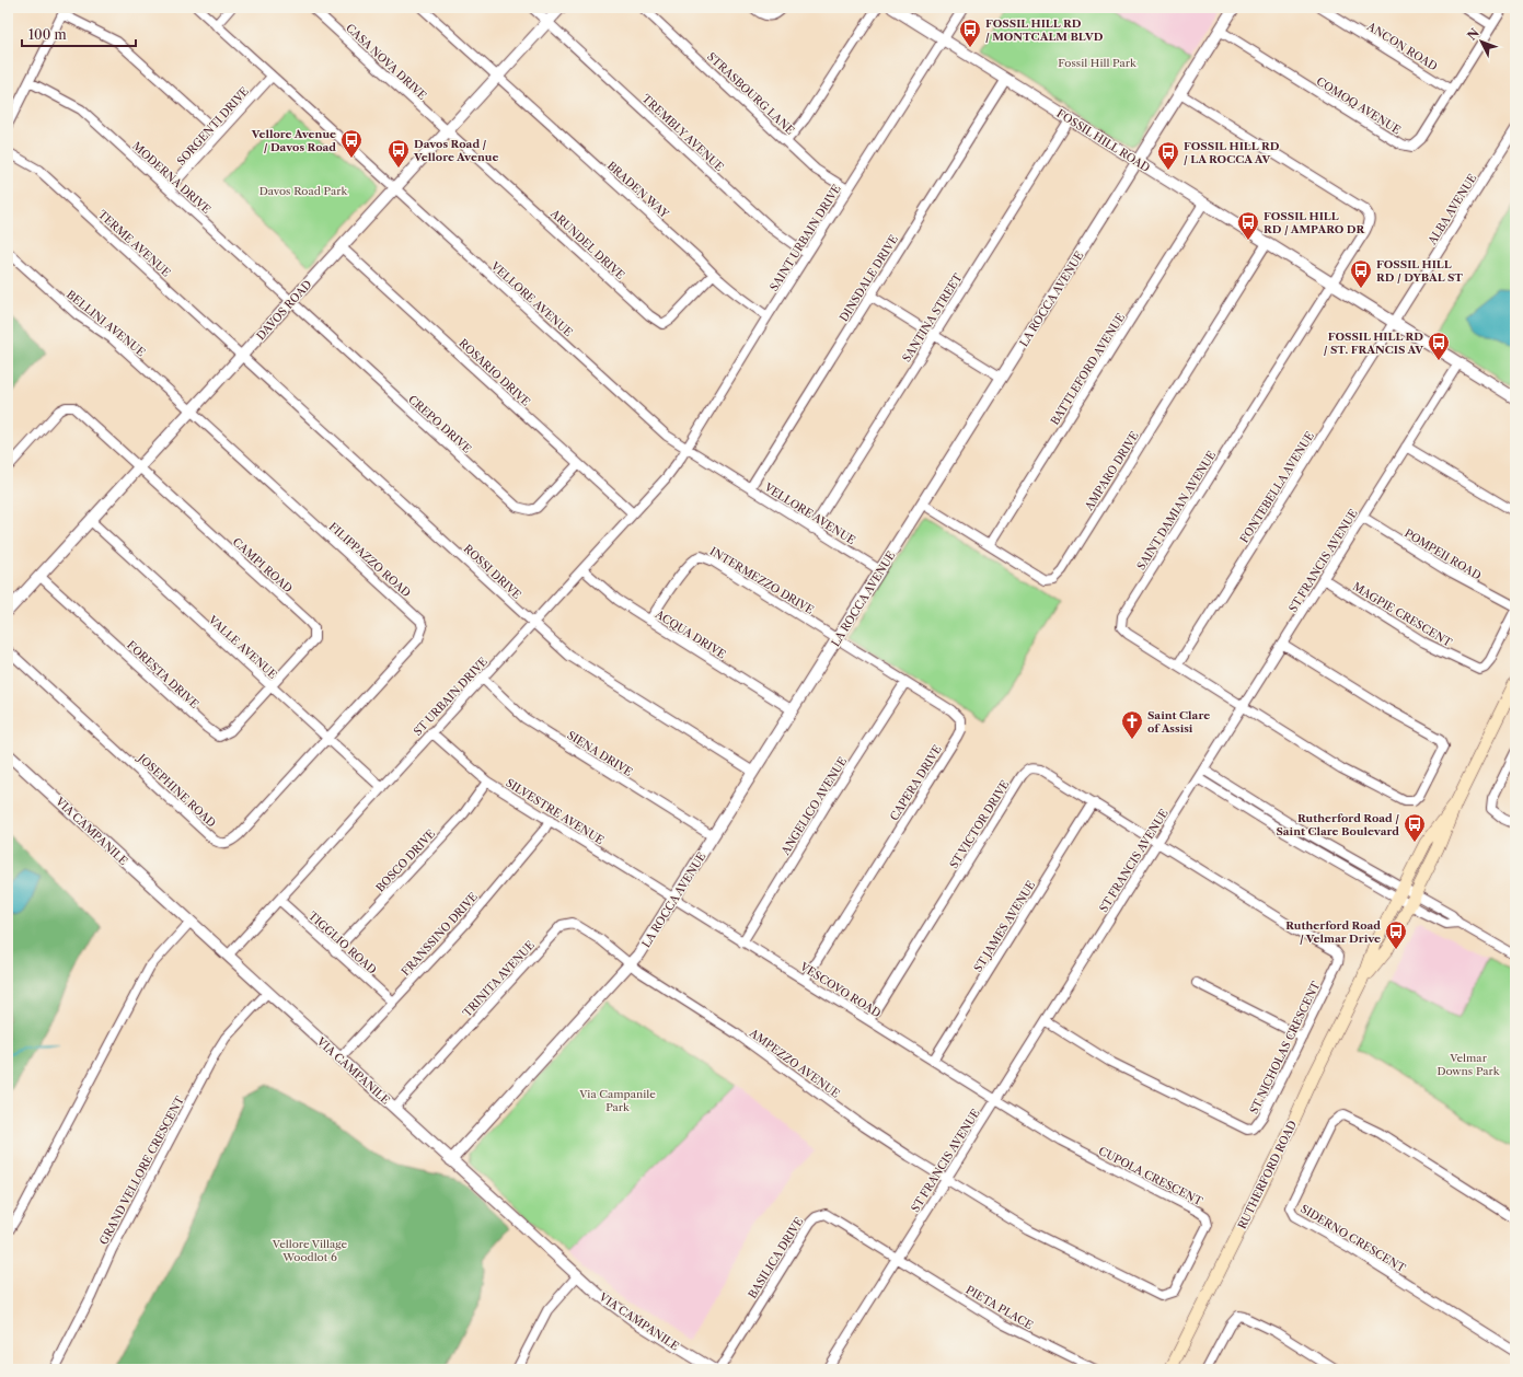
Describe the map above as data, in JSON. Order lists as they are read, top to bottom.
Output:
{
  "streets": {
    "main road": ["RUTHERFORD ROAD"],
    "street": [
      "ANCON ROAD",
      "CASA NOVA DRIVE",
      "STRASBOURG LANE",
      "COMOQ AVENUE",
      "SORGENTI DRIVE",
      "TREMBLY AVENUE",
      "FOSSIL HILL ROAD",
      "MODERNA DRIVE",
      "BRADEN WAY",
      "ALBA AVENUE",
      "SAINT URBAIN DRIVE",
      "TERME AVENUE",
      "ARUNDEL DRIVE",
      "DINSDALE DRIVE",
      "VELLORE AVENUE",
      "LA ROCCA AVENUE",
      "DAVOS ROAD",
      "SANTINA STREET",
      "BELLINI AVENUE",
      "BATTLEFORD AVENUE",
      "ROSARIO DRIVE",
      "CREPO DRIVE",
      "AMPARO DRIVE",
      "FONTEBELLA AVENUE",
      "SAINT DAMIAN AVENUE",
      "POMPEII ROAD",
      "FILIPPAZZO ROAD",
      "ST FRANCIS AVENUE",
      "CAMPI ROAD",
      "ROSSI DRIVE",
      "INTERMEZZO DRIVE",
      "MAGPIE CRESCENT",
      "ACQUA DRIVE",
      "VALLE AVENUE",
      "FORESTA DRIVE",
      "ST URBAIN DRIVE",
      "SIENA DRIVE",
      "CAPERA DRIVE",
      "JOSEPHINE ROAD",
      "ANGELICO AVENUE",
      "SILVESTRE AVENUE",
      "ST VICTOR DRIVE",
      "VIA CAMPANILE",
      "BOSCO DRIVE",
      "ST JAMES AVENUE",
      "FRANSSINO DRIVE",
      "TIGGLIO ROAD",
      "TRINITA AVENUE",
      "VESCOVO ROAD",
      "ST NICHOLAS CRESCENT",
      "AMPEZZO AVENUE",
      "GRAND VELLORE CRESCENT",
      "CUPOLA CRESCENT",
      "SIDERNO CRESCENT",
      "BASILICA DRIVE",
      "PIETA PLACE"
    ]
  },
  "crossings": [
    ["ANCON ROAD", "COMOQ AVENUE"],
    ["CASA NOVA DRIVE", "ARUNDEL DRIVE"],
    ["CASA NOVA DRIVE", "DAVOS ROAD"],
    ["STRASBOURG LANE", "SAINT URBAIN DRIVE"],
    ["COMOQ AVENUE", "LA ROCCA AVENUE"],
    ["SORGENTI DRIVE", "MODERNA DRIVE"],
    ["SORGENTI DRIVE", "VELLORE AVENUE"],
    ["TREMBLY AVENUE", "SAINT URBAIN DRIVE"],
    ["TREMBLY AVENUE", "DAVOS ROAD"],
    ["FOSSIL HILL ROAD", "ALBA AVENUE"],
    ["FOSSIL HILL ROAD", "SAINT URBAIN DRIVE"],
    ["FOSSIL HILL ROAD", "DINSDALE DRIVE"],
    ["FOSSIL HILL ROAD", "LA ROCCA AVENUE"],
    ["FOSSIL HILL ROAD", "SANTINA STREET"],
    ["FOSSIL HILL ROAD", "BATTLEFORD AVENUE"],
    ["FOSSIL HILL ROAD", "AMPARO DRIVE"],
    ["FOSSIL HILL ROAD", "FONTEBELLA AVENUE"],
    ["FOSSIL HILL ROAD", "SAINT DAMIAN AVENUE"],
    ["FOSSIL HILL ROAD", "ST FRANCIS AVENUE"],
    ["MODERNA DRIVE", "DAVOS ROAD"],
    ["MODERNA DRIVE", "CREPO DRIVE"],
    ["BRADEN WAY", "SAINT URBAIN DRIVE"],
    ["BRADEN WAY", "ARUNDEL DRIVE"],
    ["BRADEN WAY", "DAVOS ROAD"],
    ["ALBA AVENUE", "FONTEBELLA AVENUE"],
    ["SAINT URBAIN DRIVE", "VELLORE AVENUE"],
    ["SAINT URBAIN DRIVE", "ST URBAIN DRIVE"],
    ["TERME AVENUE", "DAVOS ROAD"],
    ["TERME AVENUE", "ROSSI DRIVE"],
    ["ARUNDEL DRIVE", "DAVOS ROAD"],
    ["DINSDALE DRIVE", "VELLORE AVENUE"],
    ["VELLORE AVENUE", "LA ROCCA AVENUE"],
    ["VELLORE AVENUE", "DAVOS ROAD"],
    ["VELLORE AVENUE", "SANTINA STREET"],
    ["VELLORE AVENUE", "ST URBAIN DRIVE"],
    ["LA ROCCA AVENUE", "AMPARO DRIVE"],
    ["LA ROCCA AVENUE", "ROSSI DRIVE"],
    ["LA ROCCA AVENUE", "INTERMEZZO DRIVE"],
    ["LA ROCCA AVENUE", "ACQUA DRIVE"],
    ["LA ROCCA AVENUE", "SIENA DRIVE"],
    ["LA ROCCA AVENUE", "CAPERA DRIVE"],
    ["LA ROCCA AVENUE", "SILVESTRE AVENUE"],
    ["LA ROCCA AVENUE", "VIA CAMPANILE"],
    ["LA ROCCA AVENUE", "TRINITA AVENUE"],
    ["LA ROCCA AVENUE", "VESCOVO ROAD"],
    ["LA ROCCA AVENUE", "AMPEZZO AVENUE"],
    ["DAVOS ROAD", "BELLINI AVENUE"],
    ["DAVOS ROAD", "ROSARIO DRIVE"],
    ["DAVOS ROAD", "CREPO DRIVE"],
    ["DAVOS ROAD", "FILIPPAZZO ROAD"],
    ["DAVOS ROAD", "CAMPI ROAD"],
    ["DAVOS ROAD", "ROSSI DRIVE"],
    ["DAVOS ROAD", "VALLE AVENUE"],
    ["DAVOS ROAD", "FORESTA DRIVE"],
    ["BELLINI AVENUE", "FILIPPAZZO ROAD"],
    ["BATTLEFORD AVENUE", "AMPARO DRIVE"],
    ["ROSARIO DRIVE", "CREPO DRIVE"],
    ["ROSARIO DRIVE", "ST URBAIN DRIVE"],
    ["FONTEBELLA AVENUE", "SAINT DAMIAN AVENUE"],
    ["SAINT DAMIAN AVENUE", "ST FRANCIS AVENUE"],
    ["POMPEII ROAD", "ST FRANCIS AVENUE"],
    ["FILIPPAZZO ROAD", "VALLE AVENUE"],
    ["FILIPPAZZO ROAD", "JOSEPHINE ROAD"],
    ["ST FRANCIS AVENUE", "MAGPIE CRESCENT"],
    ["ST FRANCIS AVENUE", "ST VICTOR DRIVE"],
    ["ST FRANCIS AVENUE", "VESCOVO ROAD"],
    ["ST FRANCIS AVENUE", "ST NICHOLAS CRESCENT"],
    ["ST FRANCIS AVENUE", "AMPEZZO AVENUE"],
    ["ST FRANCIS AVENUE", "CUPOLA CRESCENT"],
    ["ST FRANCIS AVENUE", "BASILICA DRIVE"],
    ["ST FRANCIS AVENUE", "PIETA PLACE"],
    ["CAMPI ROAD", "VALLE AVENUE"],
    ["CAMPI ROAD", "FORESTA DRIVE"],
    ["ROSSI DRIVE", "ST URBAIN DRIVE"],
    ["INTERMEZZO DRIVE", "ACQUA DRIVE"],
    ["INTERMEZZO DRIVE", "CAPERA DRIVE"],
    ["ACQUA DRIVE", "ST URBAIN DRIVE"],
    ["VALLE AVENUE", "FORESTA DRIVE"],
    ["VALLE AVENUE", "ST URBAIN DRIVE"],
    ["VALLE AVENUE", "JOSEPHINE ROAD"],
    ["ST URBAIN DRIVE", "SIENA DRIVE"],
    ["ST URBAIN DRIVE", "SILVESTRE AVENUE"],
    ["ST URBAIN DRIVE", "VIA CAMPANILE"],
    ["ST URBAIN DRIVE", "TIGGLIO ROAD"],
    ["CAPERA DRIVE", "ANGELICO AVENUE"],
    ["CAPERA DRIVE", "VESCOVO ROAD"],
    ["ANGELICO AVENUE", "VESCOVO ROAD"],
    ["SILVESTRE AVENUE", "BOSCO DRIVE"],
    ["SILVESTRE AVENUE", "FRANSSINO DRIVE"],
    ["SILVESTRE AVENUE", "VESCOVO ROAD"],
    ["ST VICTOR DRIVE", "ST JAMES AVENUE"],
    ["ST VICTOR DRIVE", "VESCOVO ROAD"],
    ["ST VICTOR DRIVE", "ST NICHOLAS CRESCENT"],
    ["VIA CAMPANILE", "FRANSSINO DRIVE"],
    ["VIA CAMPANILE", "TRINITA AVENUE"],
    ["VIA CAMPANILE", "GRAND VELLORE CRESCENT"],
    ["BOSCO DRIVE", "TIGGLIO ROAD"],
    ["ST JAMES AVENUE", "VESCOVO ROAD"],
    ["FRANSSINO DRIVE", "TIGGLIO ROAD"],
    ["TRINITA AVENUE", "AMPEZZO AVENUE"],
    ["VESCOVO ROAD", "CUPOLA CRESCENT"],
    ["AMPEZZO AVENUE", "CUPOLA CRESCENT"],
    ["BASILICA DRIVE", "PIETA PLACE"]
  ],
  "parks": [
    "Fossil Hill Park",
    "Davos Road Park",
    "Velmar Downs Park",
    "Via Campanile Park",
    "Vellore Village Woodlot 6"
  ],
  "places": {
    "bus stop": [
      "FOSSIL HILL RD / MONTCALM BLVD",
      "Vellore Avenue / Davos Road",
      "Davos Road / Vellore Avenue",
      "FOSSIL HILL RD / LA ROCCA AV",
      "FOSSIL HILL RD / AMPARO DR",
      "FOSSIL HILL RD / DYBAL ST",
      "FOSSIL HILL RD / ST. FRANCIS AV",
      "Rutherford Road / Saint Clare Boulevard",
      "Rutherford Road / Velmar Drive"
    ],
    "church": ["Saint Clare of Assisi"]
  },
  "scale_bar": "100 m",
  "north": "top left"
}
